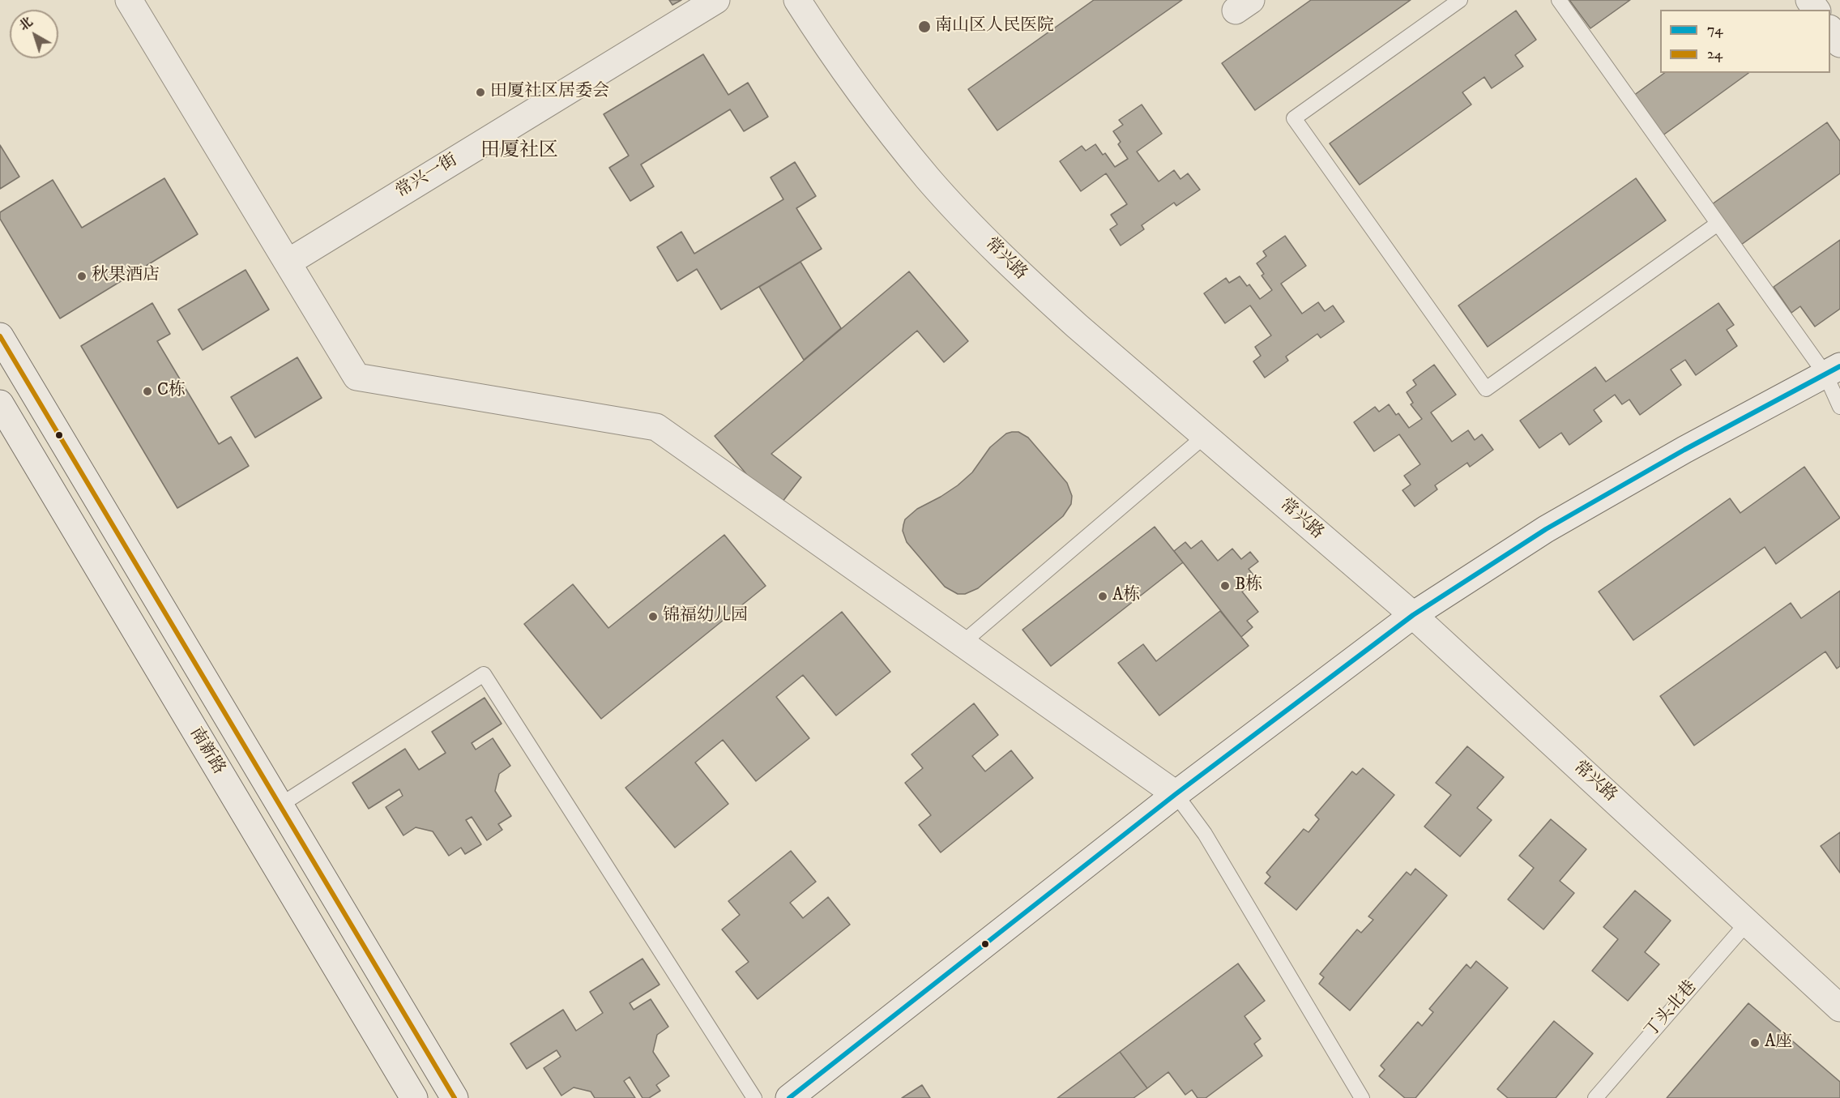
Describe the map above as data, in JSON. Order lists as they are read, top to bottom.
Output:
{
  "streets": {
    "street": ["常兴一街", "常兴路", "南新路"],
    "lane": ["丁头北巷"]
  },
  "crossings": [
    ["常兴路", "丁头北巷"]
  ],
  "districts": ["田厦社区"],
  "places": [
    "南山区人民医院",
    "田厦社区居委会",
    "秋果酒店",
    "C栋",
    "B栋",
    "A栋",
    "锦福幼儿园",
    "A座"
  ],
  "lines": ["transit line 24", "transit line 74"],
  "legend": ["74", "24"],
  "north": "top left"
}
